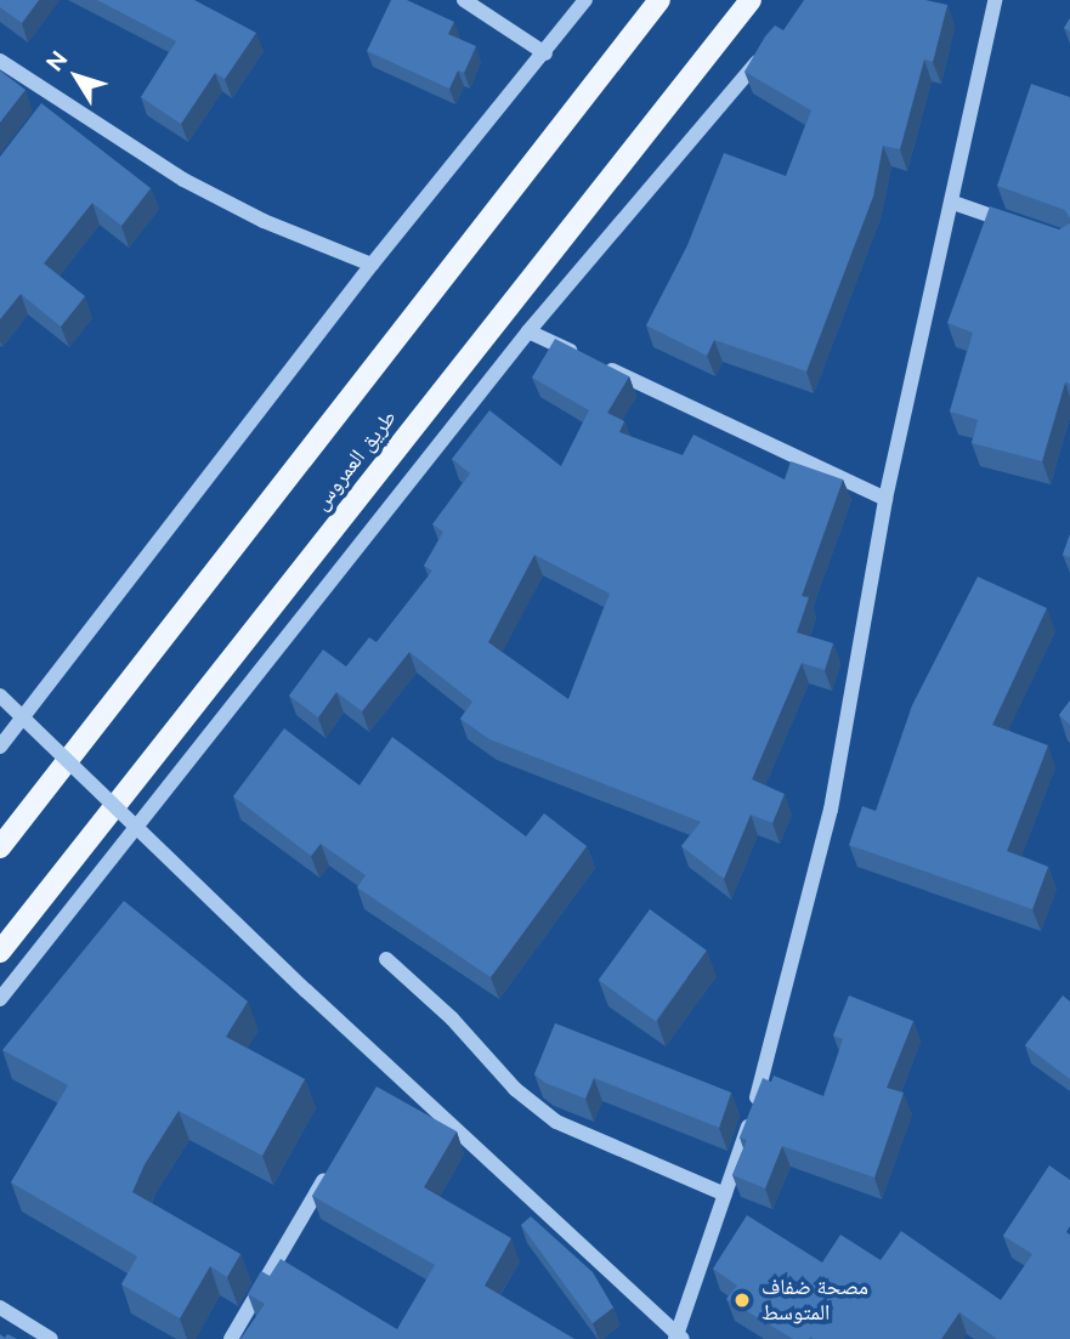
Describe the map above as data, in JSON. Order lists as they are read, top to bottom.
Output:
{
  "streets": {
    "main road": ["طريق العمروس"]
  },
  "places": ["مصحة ضفاف المتوسط"],
  "north": "top left"
}
